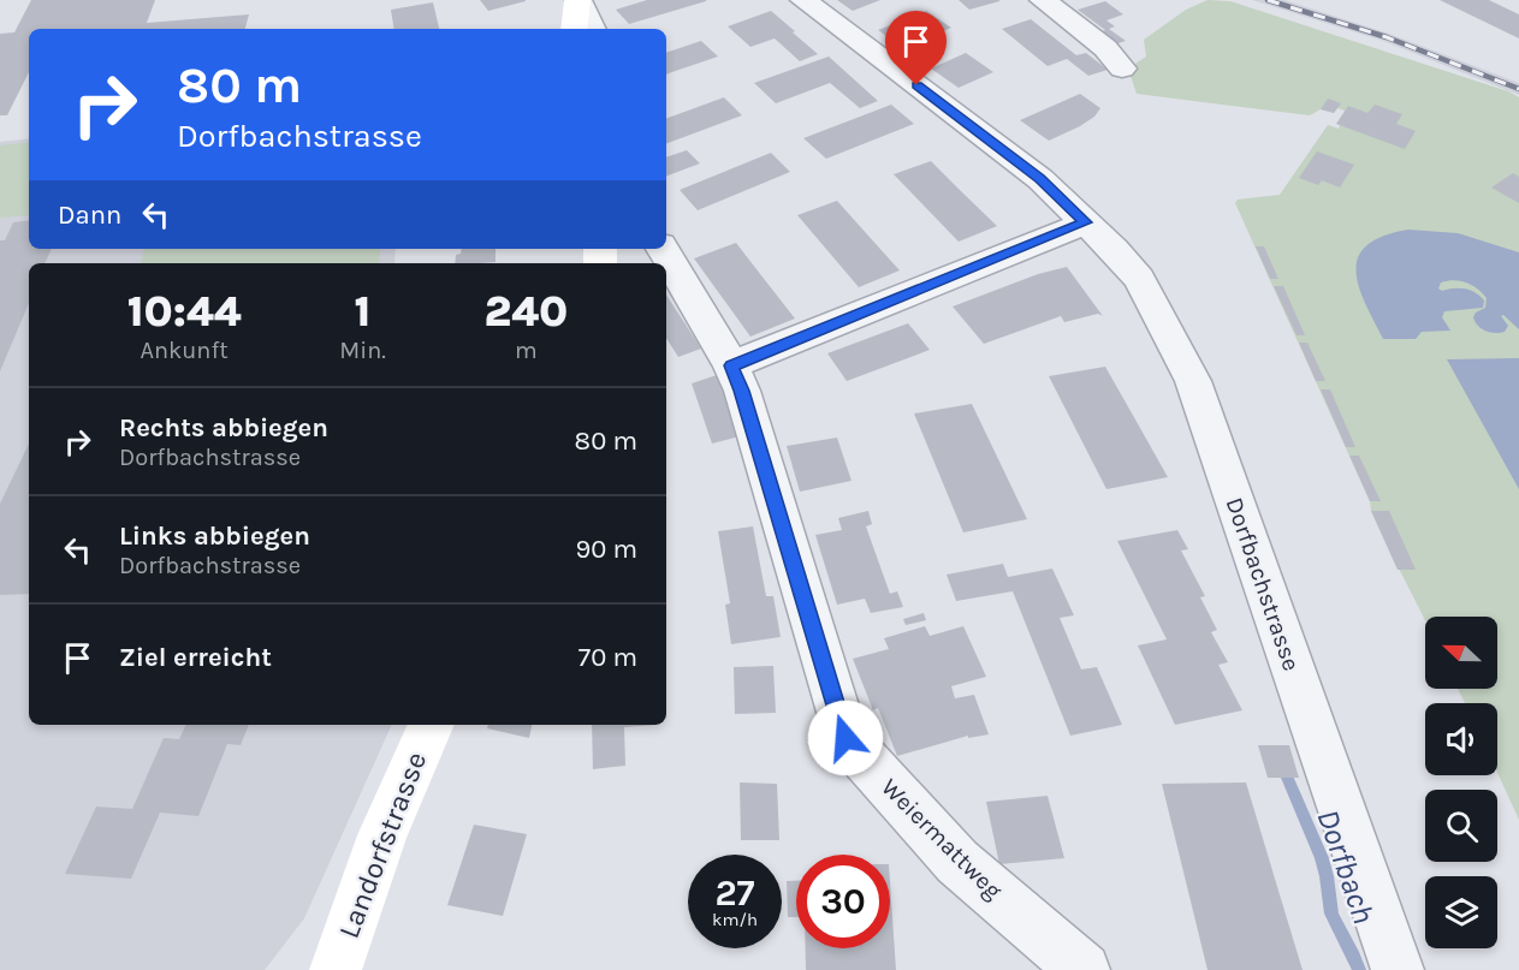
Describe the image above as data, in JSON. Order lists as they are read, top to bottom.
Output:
{
  "streets": {
    "street": ["Dorfbachstrasse", "Weiermattweg", "Landorfstrasse"]
  },
  "water": ["Dorfbach"],
  "north": "left",
  "page": {
    "turn": ["80 m", "Dorfbachstrasse"],
    "then": "Dann",
    "eta": [
      "10:44",
      "Ankunft",
      "1",
      "Min.",
      "240",
      "m"
    ],
    "list": [
      {
        "name": "Rechts abbiegen",
        "note": "Dorfbachstrasse",
        "value": "80 m"
      },
      {
        "name": "Links abbiegen",
        "note": "Dorfbachstrasse",
        "value": "90 m"
      },
      {
        "name": "Ziel erreicht",
        "value": "70 m"
      }
    ],
    "speed": "27 km/h",
    "limit": "30"
  }
}
